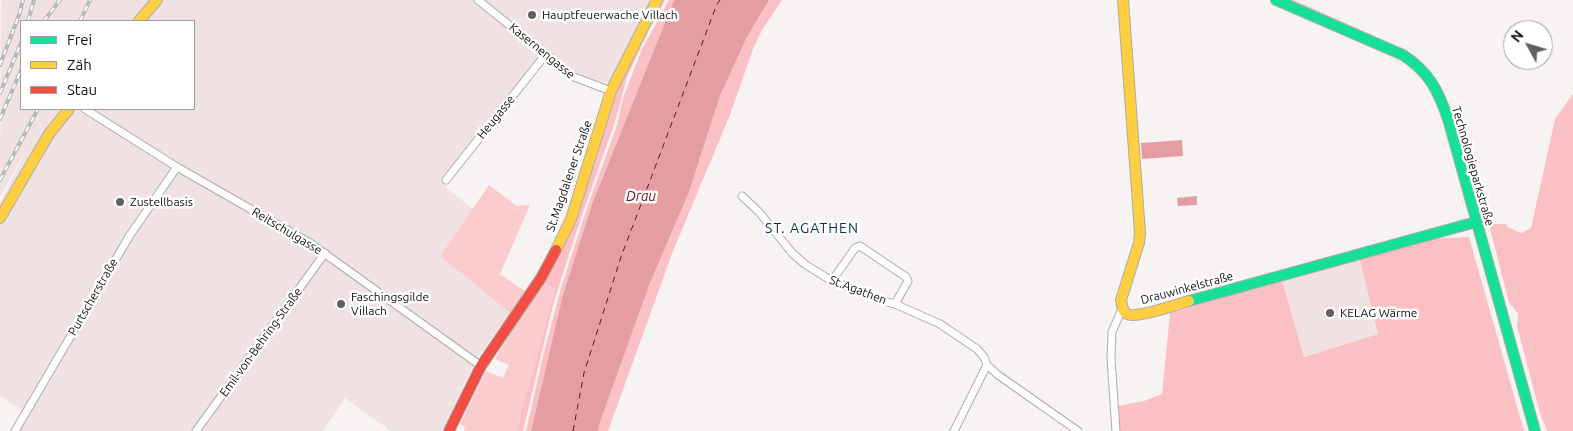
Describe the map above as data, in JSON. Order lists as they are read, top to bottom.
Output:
{
  "streets": {
    "street": [
      "Kasernengasse",
      "Heugasse",
      "Technologieparkstraße",
      "St.Magdalener Straße",
      "Reitschulgasse",
      "Drauwinkelstraße",
      "St.Agathen",
      "Purtscherstraße",
      "Emil-von-Behring-Straße"
    ]
  },
  "crossings": [
    ["Kasernengasse", "Heugasse"],
    ["Kasernengasse", "St.Magdalener Straße"],
    ["Technologieparkstraße", "Drauwinkelstraße"],
    ["St.Magdalener Straße", "Reitschulgasse"],
    ["Reitschulgasse", "Purtscherstraße"],
    ["Reitschulgasse", "Emil-von-Behring-Straße"]
  ],
  "districts": ["ST. AGATHEN"],
  "water": ["Drau"],
  "places": [
    "Hauptfeuerwache Villach",
    "Zustellbasis",
    "Faschingsgilde Villach",
    "KELAG Wärme"
  ],
  "legend": ["Frei", "Zäh", "Stau"],
  "north": "top left"
}
